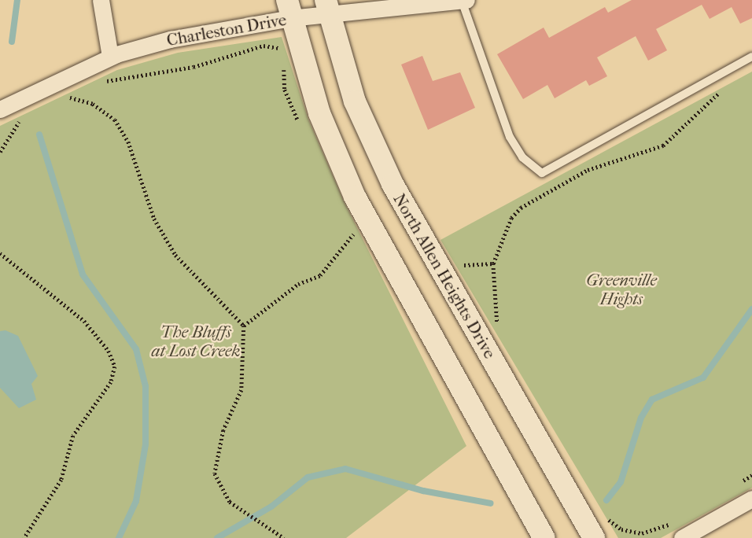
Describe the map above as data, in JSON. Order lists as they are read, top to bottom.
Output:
{
  "streets": {
    "main road": ["North Allen Heights Drive"],
    "street": ["Charleston Drive"]
  },
  "crossings": [
    ["Charleston Drive", "North Allen Heights Drive"]
  ],
  "parks": ["Greenville Hights", "The Bluffs at Lost Creek"]
}
